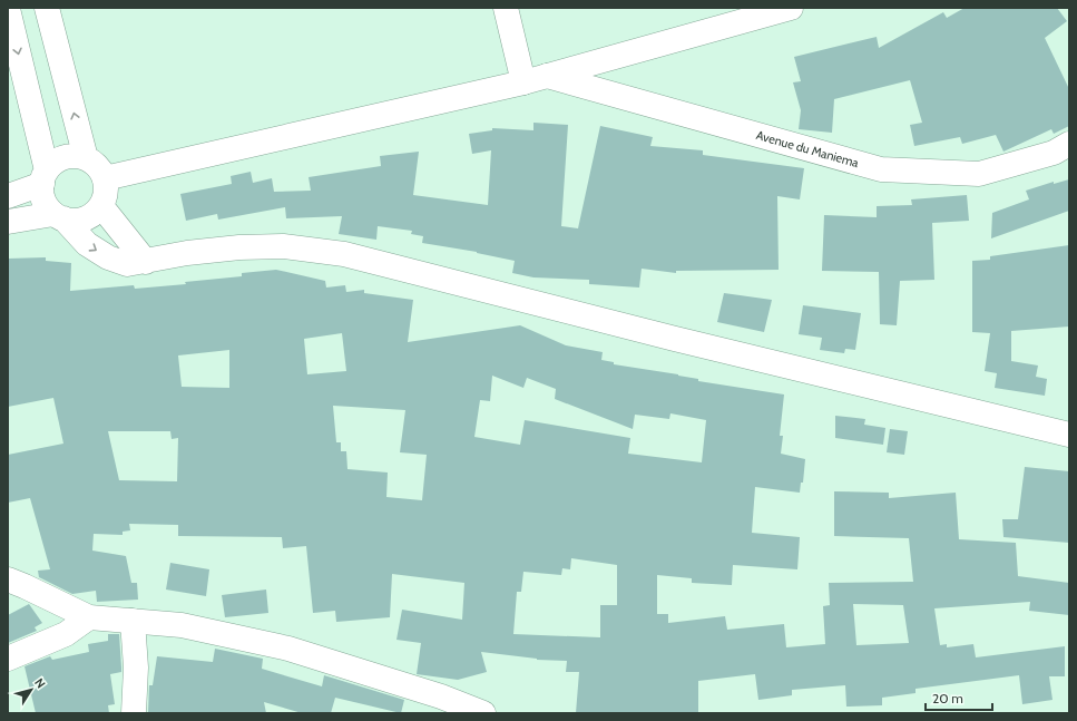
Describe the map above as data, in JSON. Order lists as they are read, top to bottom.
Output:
{
  "streets": {
    "street": ["Avenue du Maniema"]
  },
  "scale_bar": "20 m",
  "north": "top right"
}
